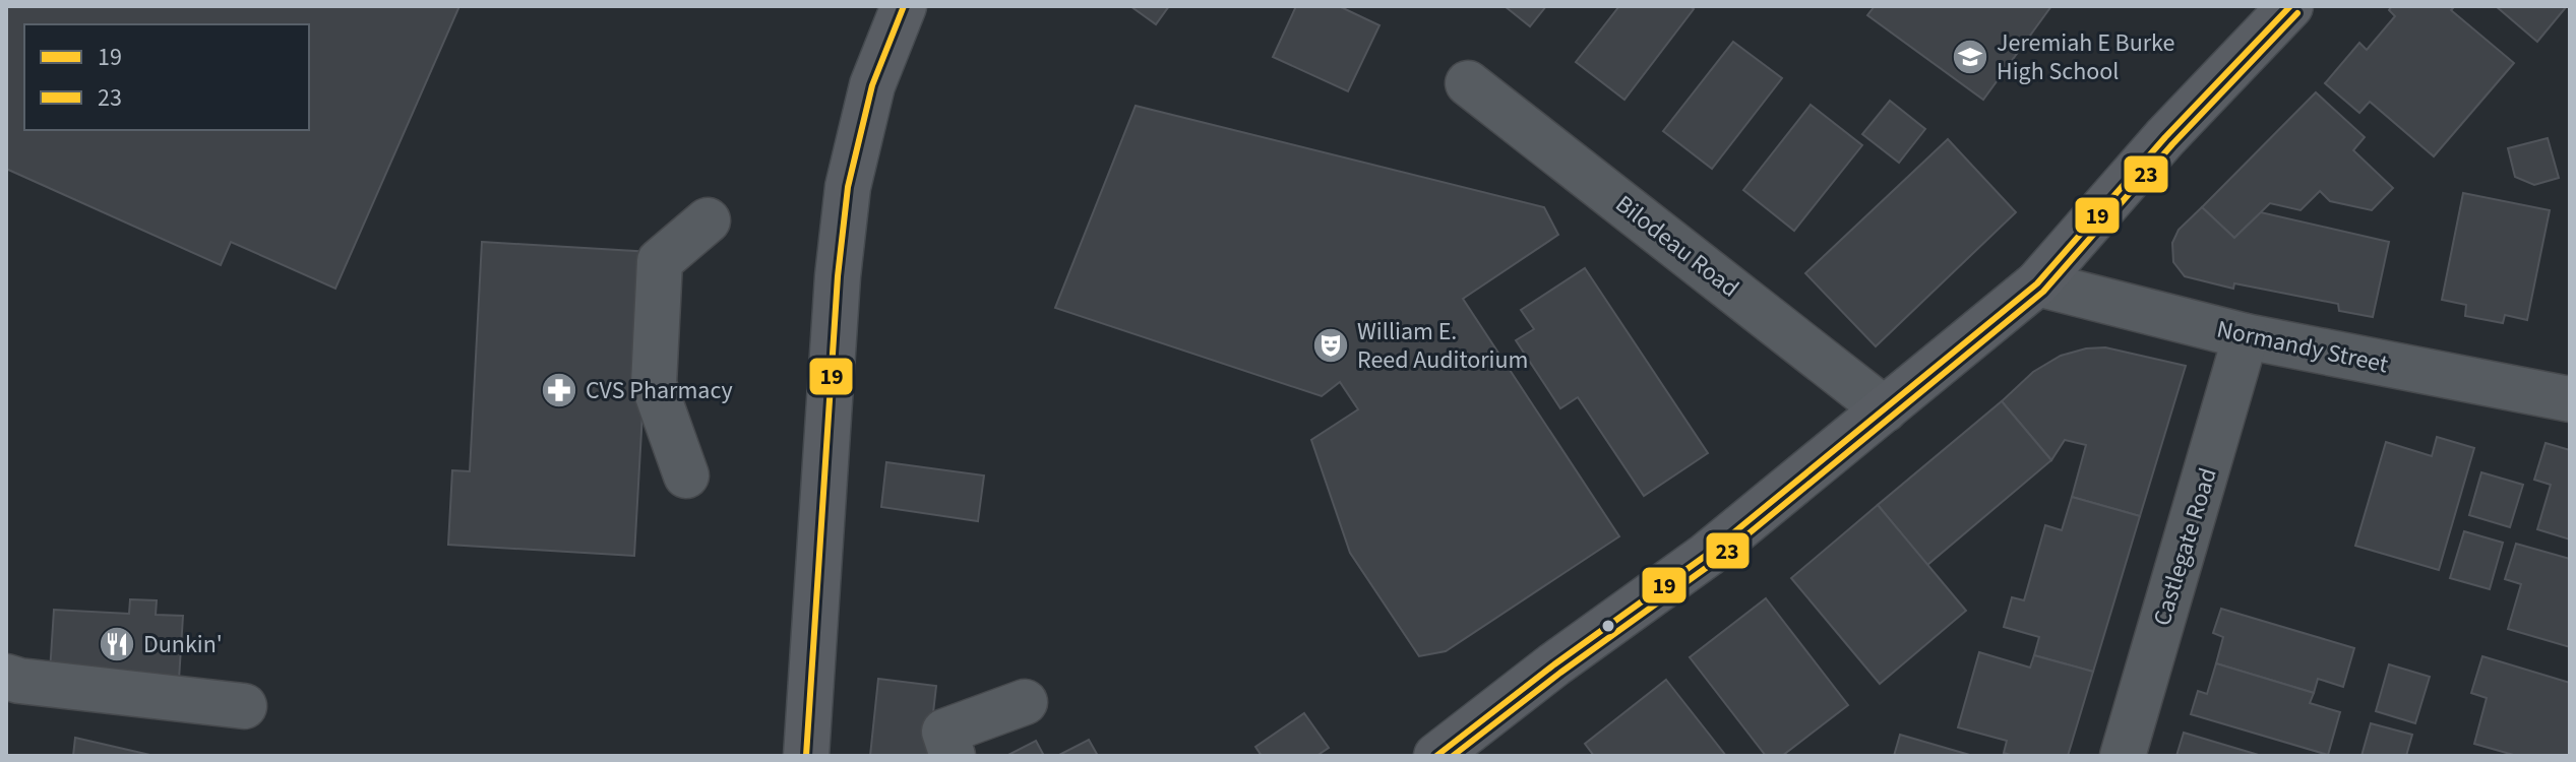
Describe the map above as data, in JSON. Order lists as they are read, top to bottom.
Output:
{
  "streets": {
    "street": ["Bilodeau Road", "Normandy Street", "Castlegate Road"]
  },
  "crossings": [
    ["Normandy Street", "Castlegate Road"]
  ],
  "places": {
    "school or university": ["Jeremiah E Burke High School"],
    "theatre": ["William E. Reed Auditorium"],
    "pharmacy": ["CVS Pharmacy"],
    "restaurant": ["Dunkin'"]
  },
  "lines": ["transit line 19", "transit line 23"],
  "legend": ["19", "23"]
}
